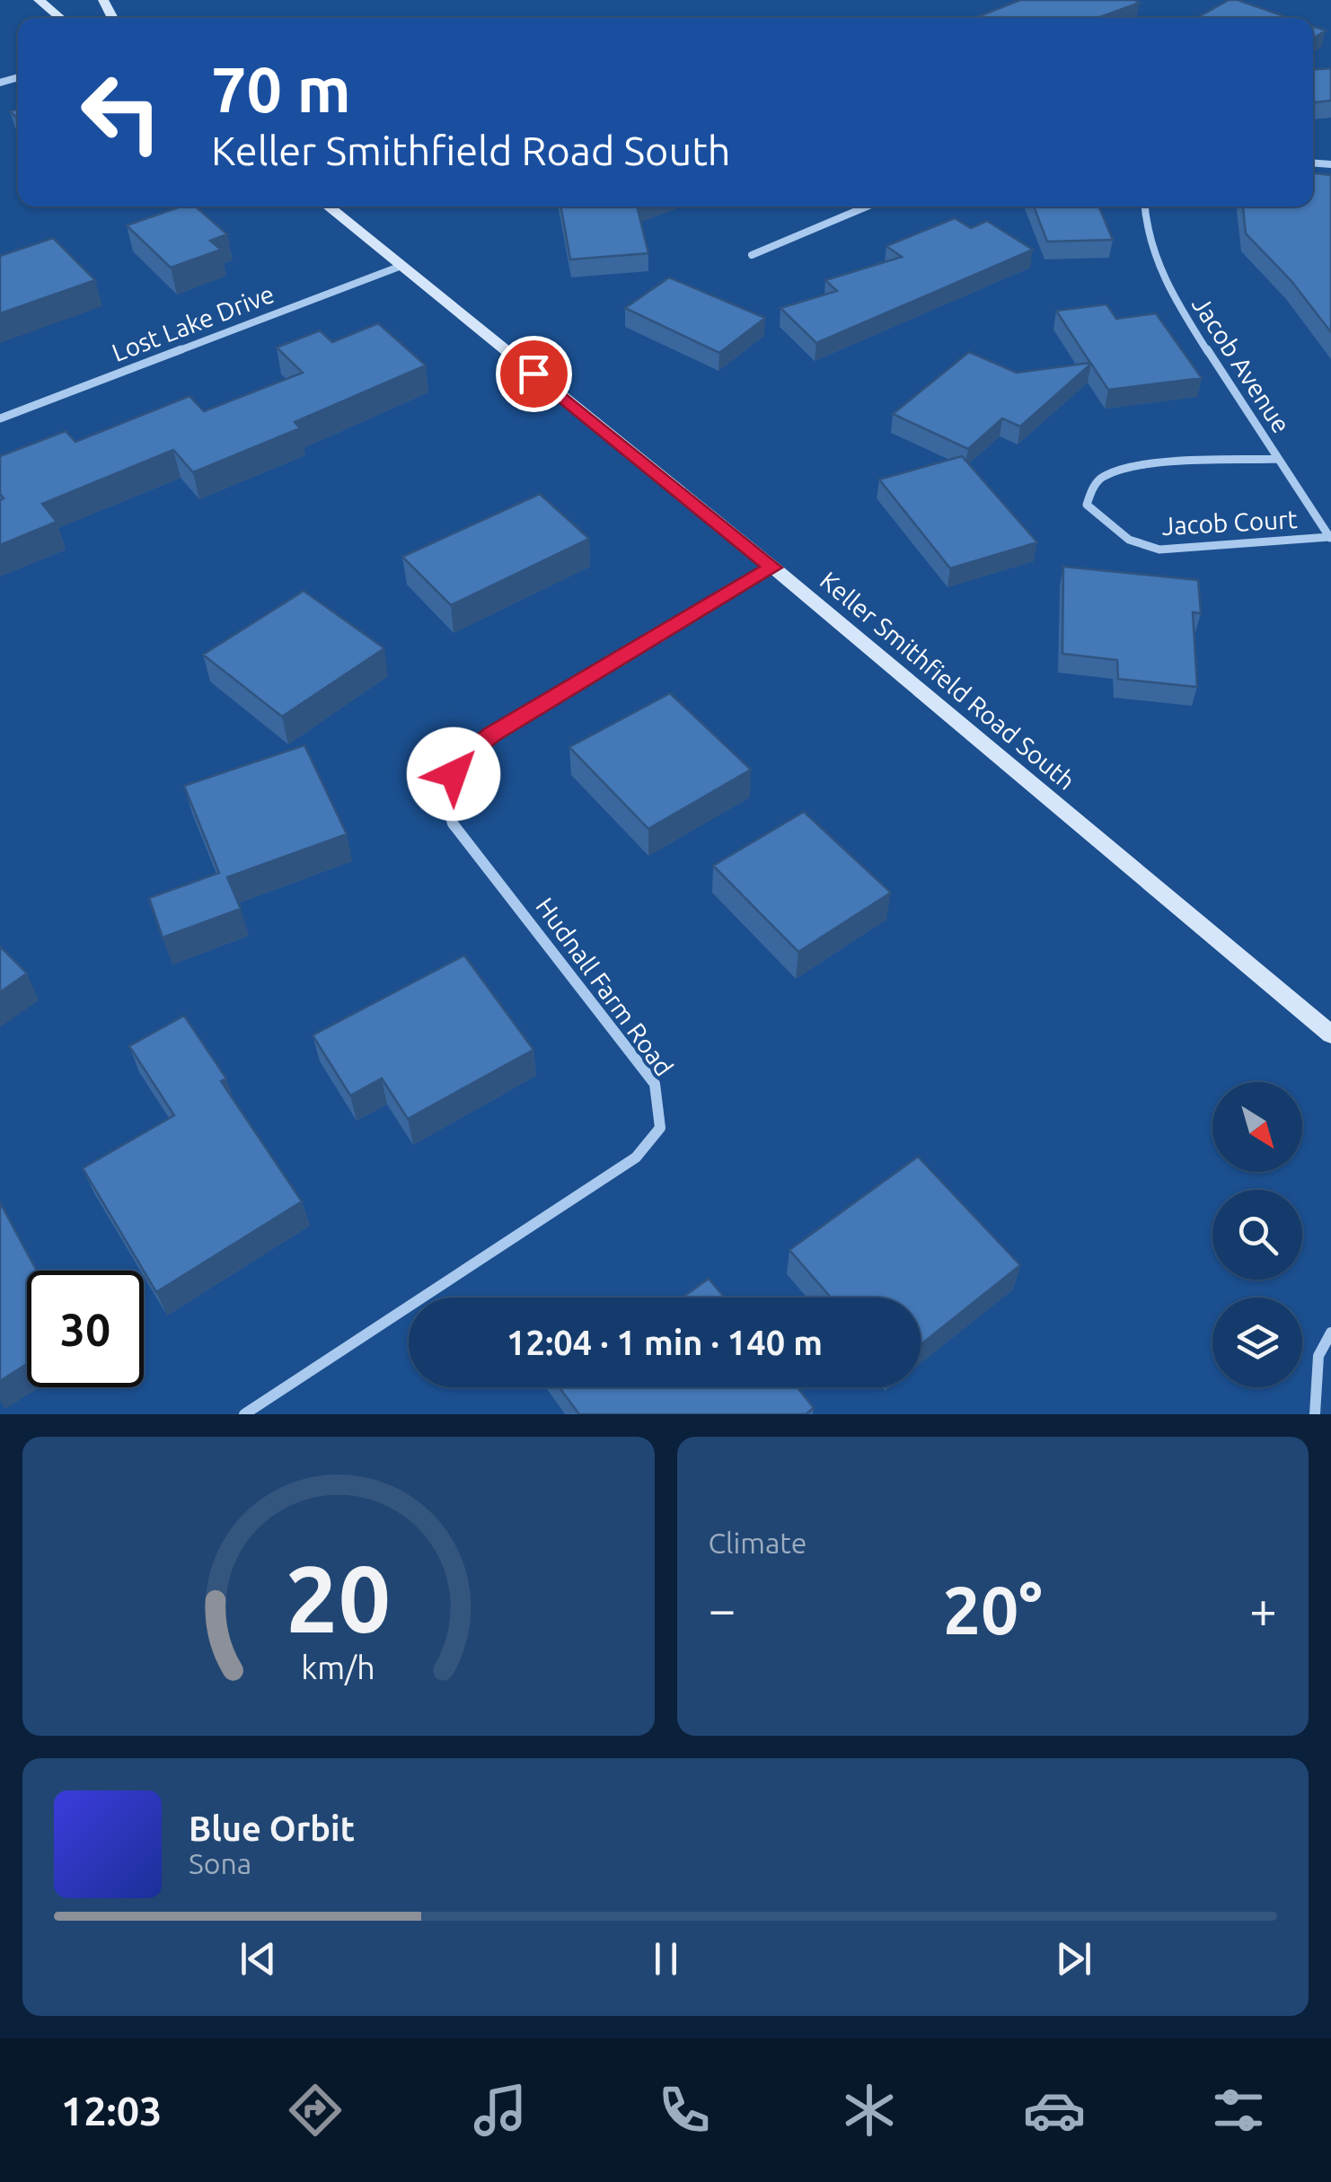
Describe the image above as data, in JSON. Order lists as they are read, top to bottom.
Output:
{
  "streets": {
    "main road": ["Keller Smithfield Road South"],
    "street": [
      "Lost Lake Drive",
      "Jacob Avenue",
      "Jacob Court",
      "Hudnall Farm Road"
    ]
  },
  "crossings": [
    ["Lost Lake Drive", "Keller Smithfield Road South"],
    ["Jacob Avenue", "Jacob Court"],
    ["Keller Smithfield Road South", "Hudnall Farm Road"]
  ],
  "north": "bottom right",
  "page": {
    "turn": ["70 m", "Keller Smithfield Road South"],
    "limit": "30",
    "trip": "12:04 · 1 min · 140 m",
    "tile": "Climate",
    "heat": ["−", "20°", "+"],
    "song": ["Blue Orbit", "Sona"],
    "tabs": "12:03",
    "gauge": ["20", "km/h"]
  }
}
